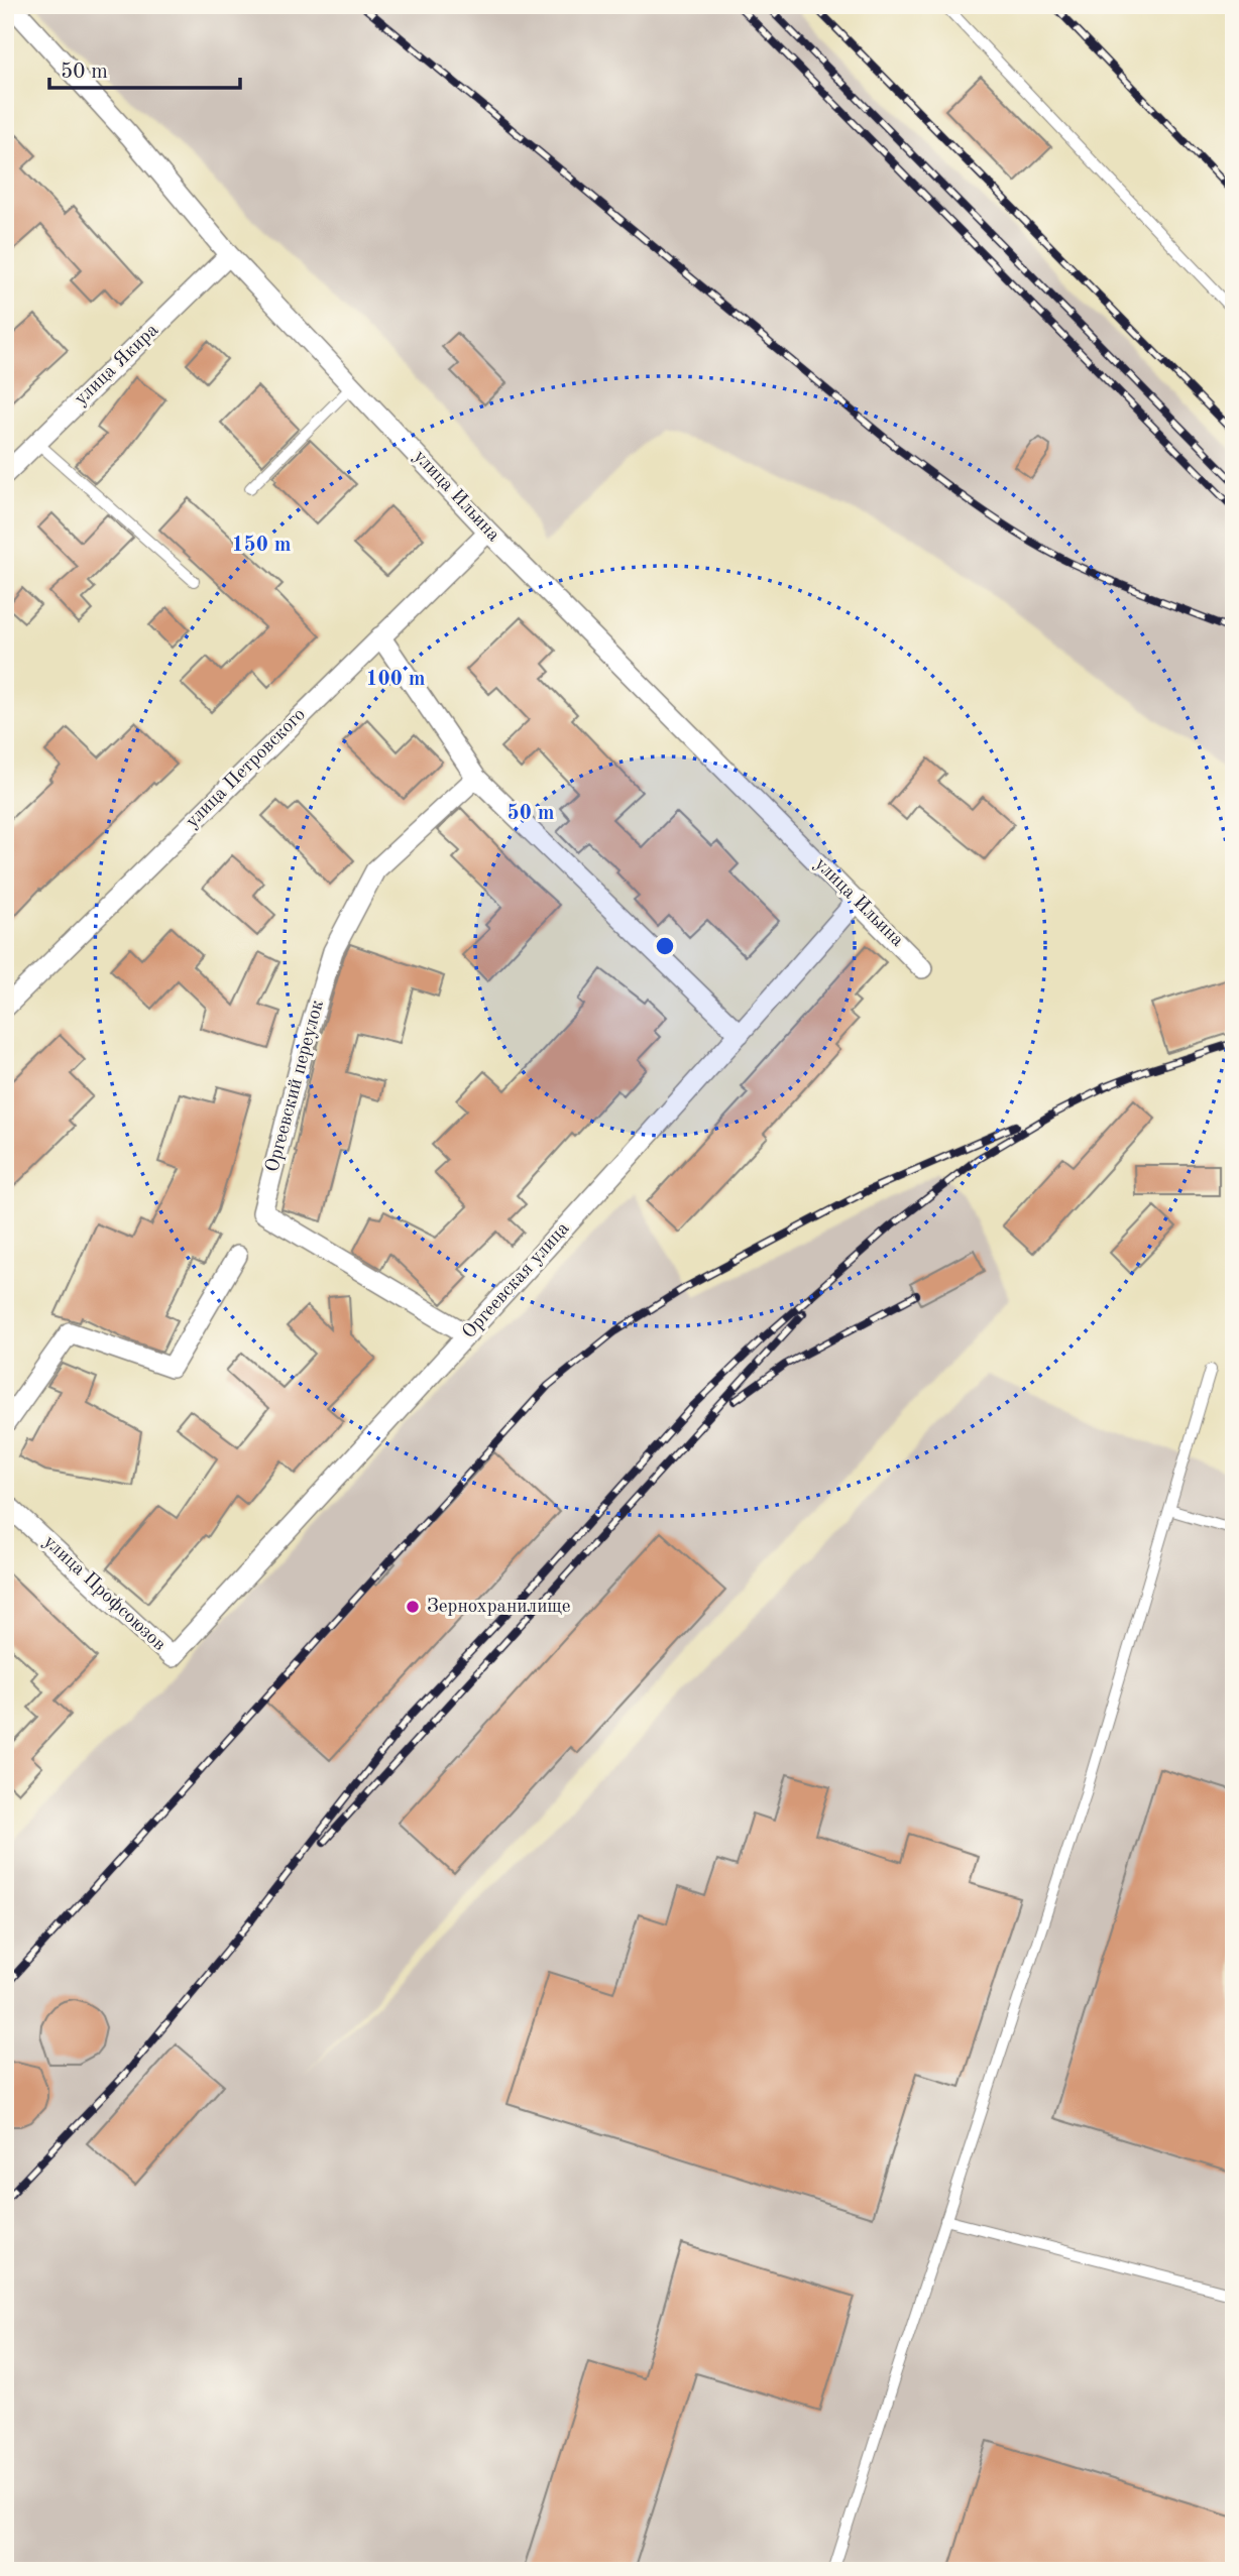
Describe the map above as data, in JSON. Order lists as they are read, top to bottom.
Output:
{
  "streets": {
    "street": [
      "улица Якира",
      "улица Ильина",
      "улица Петровского",
      "Оргеевский переулок",
      "Оргеевская улица",
      "улица Профсоюзов"
    ]
  },
  "crossings": [
    ["улица Якира", "улица Ильина"],
    ["улица Ильина", "улица Петровского"],
    ["улица Ильина", "Оргеевская улица"],
    ["Оргеевский переулок", "Оргеевская улица"],
    ["Оргеевская улица", "улица Профсоюзов"]
  ],
  "places": ["Зернохранилище"],
  "scale_bar": "50 m",
  "rings": ["150 m", "100 m", "50 m"]
}
